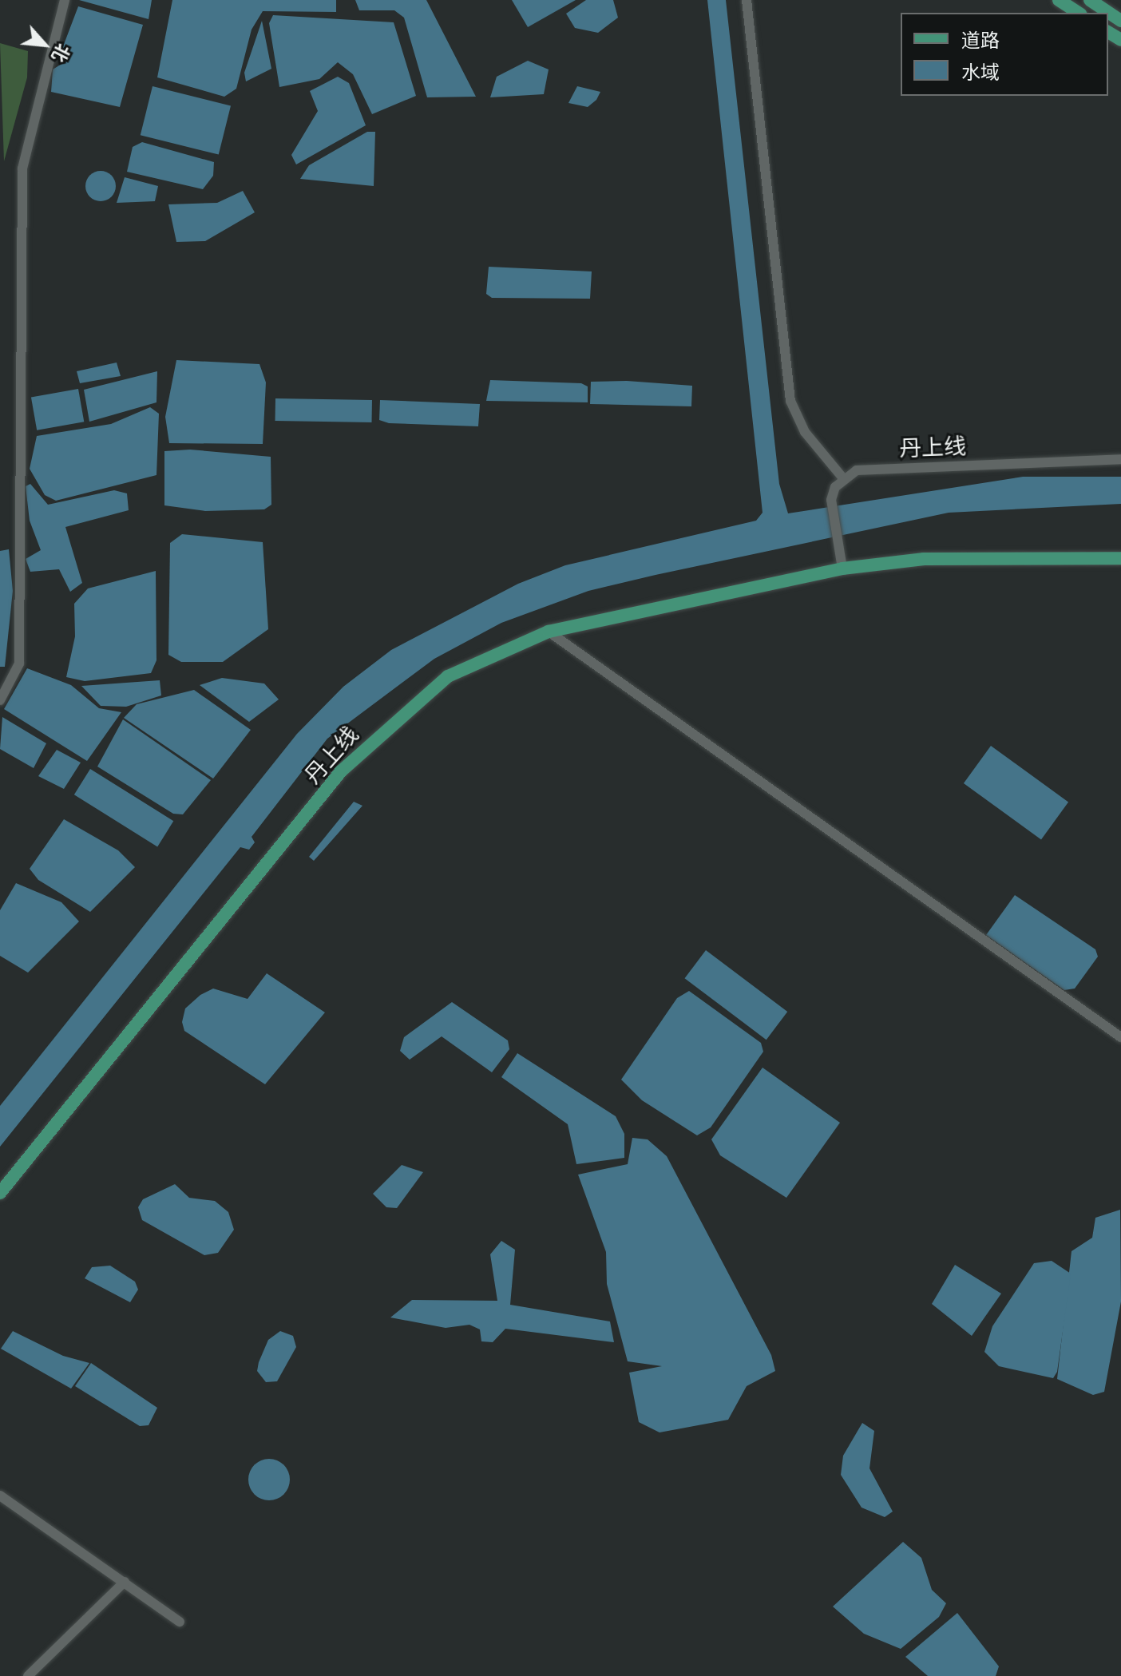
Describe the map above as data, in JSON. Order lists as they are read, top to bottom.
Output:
{
  "streets": {
    "main road": ["丹上线"]
  },
  "legend": ["道路", "水域"],
  "north": "bottom right"
}
